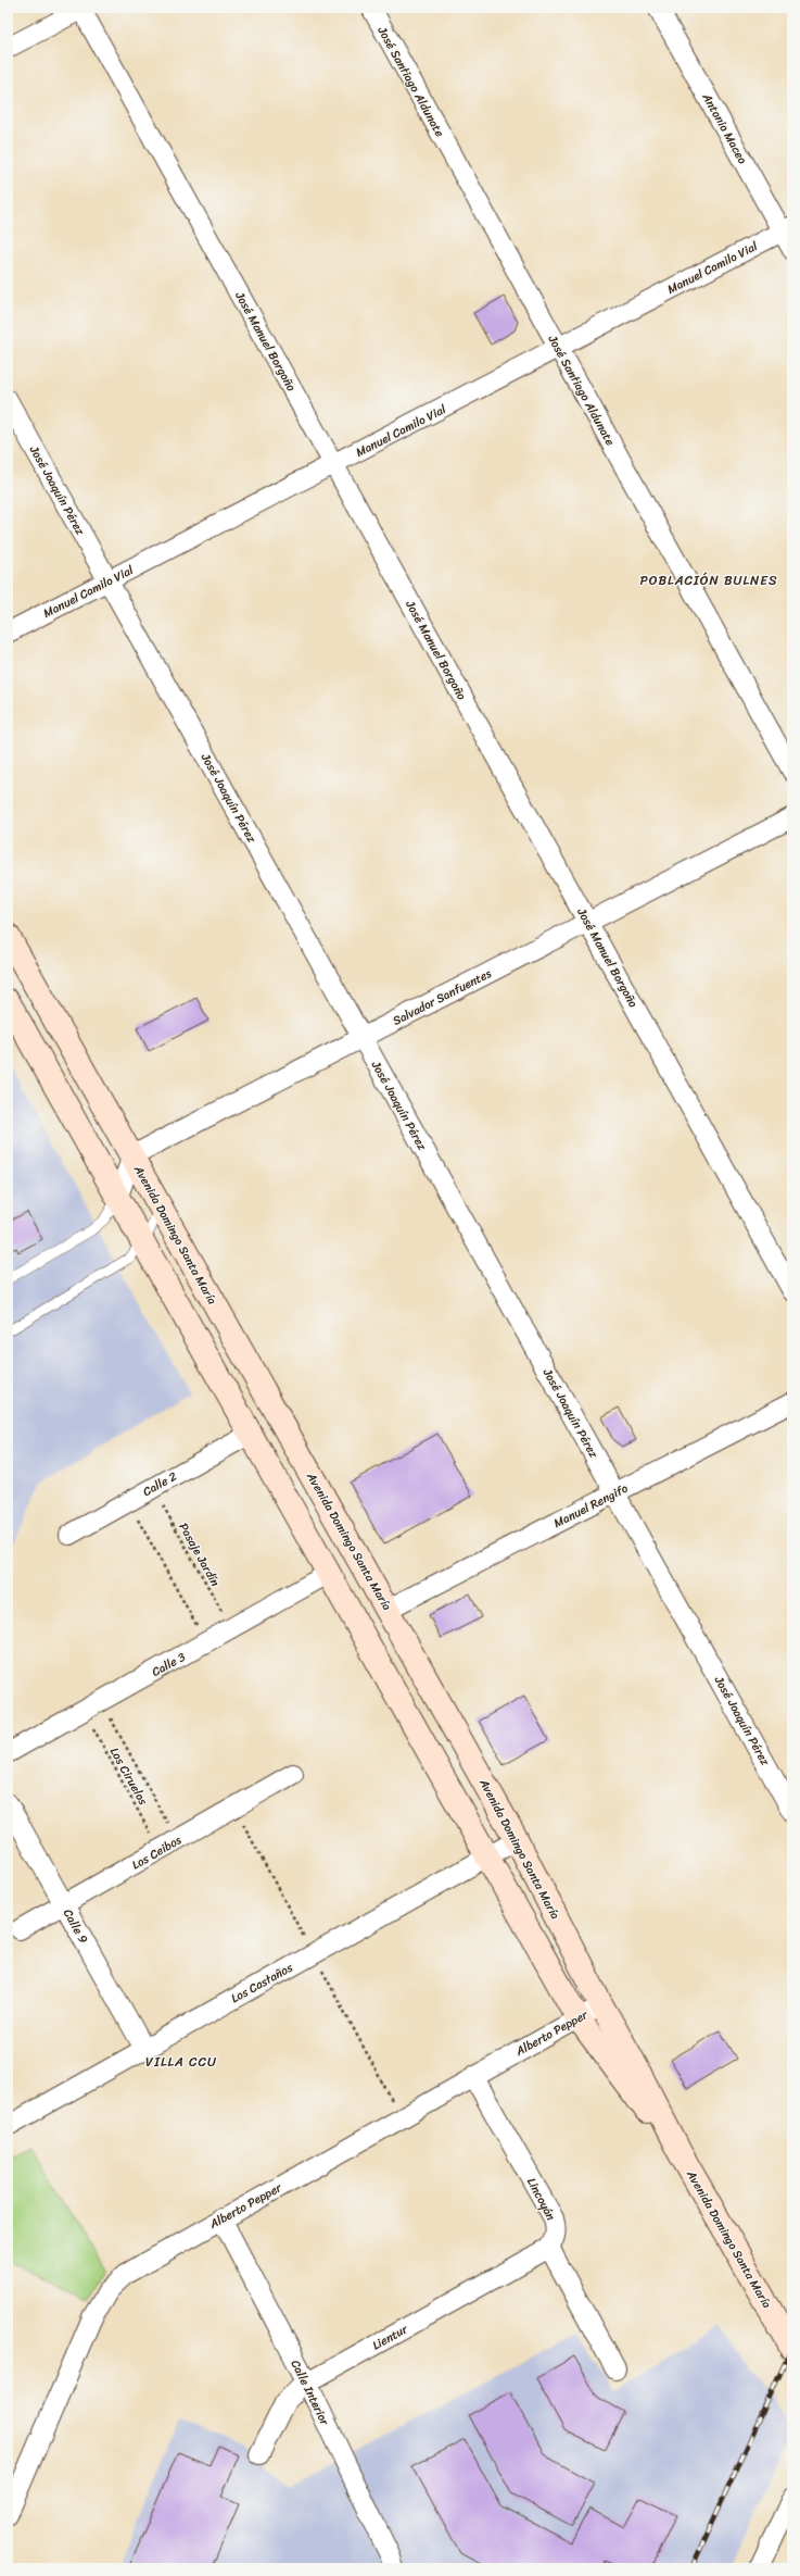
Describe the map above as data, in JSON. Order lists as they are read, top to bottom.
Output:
{
  "streets": {
    "main road": ["Avenida Domingo Santa María"],
    "street": [
      "José Santiago Aldunate",
      "Antonio Maceo",
      "Manuel Camilo Vial",
      "José Manuel Borgoño",
      "José Joaquín Pérez",
      "Salvador Sanfuentes",
      "Calle 2",
      "Manuel Rengifo",
      "Calle 3",
      "Los Ceibos",
      "Calle 9",
      "Los Castaños",
      "Alberto Pepper",
      "Lincoyán",
      "Lientur",
      "Calle Interior"
    ],
    "path": ["Pasaje Jardín", "Los Ciruelos"]
  },
  "crossings": [
    ["José Santiago Aldunate", "Manuel Camilo Vial"],
    ["Antonio Maceo", "Manuel Camilo Vial"],
    ["Manuel Camilo Vial", "José Manuel Borgoño"],
    ["Manuel Camilo Vial", "José Joaquín Pérez"],
    ["José Manuel Borgoño", "Salvador Sanfuentes"],
    ["José Joaquín Pérez", "Salvador Sanfuentes"],
    ["José Joaquín Pérez", "Manuel Rengifo"],
    ["Salvador Sanfuentes", "Avenida Domingo Santa María"],
    ["Avenida Domingo Santa María", "Calle 2"],
    ["Avenida Domingo Santa María", "Manuel Rengifo"],
    ["Avenida Domingo Santa María", "Calle 3"],
    ["Avenida Domingo Santa María", "Los Castaños"],
    ["Avenida Domingo Santa María", "Alberto Pepper"],
    ["Calle 2", "Pasaje Jardín"],
    ["Pasaje Jardín", "Calle 3"],
    ["Calle 3", "Los Ciruelos"],
    ["Los Ciruelos", "Los Ceibos"],
    ["Los Ceibos", "Calle 9"],
    ["Calle 9", "Los Castaños"],
    ["Alberto Pepper", "Lincoyán"],
    ["Alberto Pepper", "Calle Interior"],
    ["Lincoyán", "Lientur"],
    ["Lientur", "Calle Interior"]
  ],
  "districts": ["POBLACIÓN BULNES", "VILLA CCU"]
}
